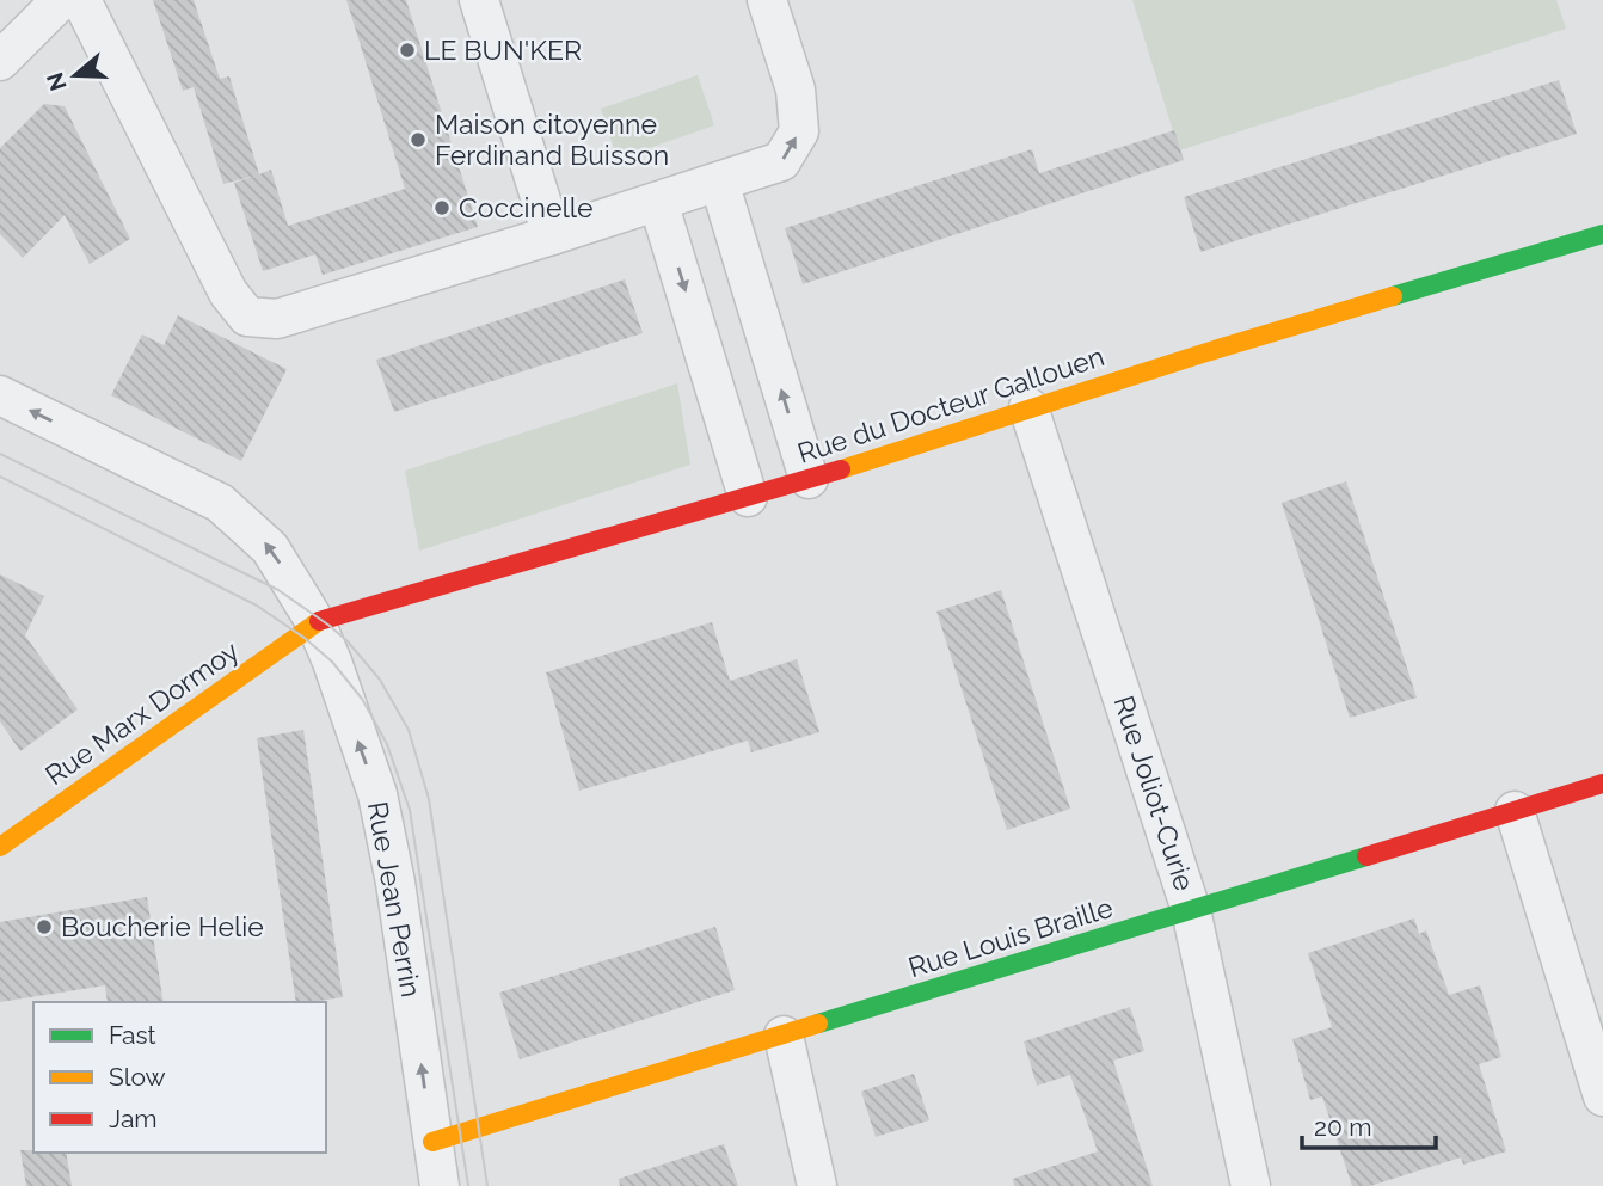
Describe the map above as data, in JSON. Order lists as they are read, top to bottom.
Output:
{
  "streets": {
    "street": [
      "Rue du Docteur Gallouen",
      "Rue Marx Dormoy",
      "Rue Joliot-Curie",
      "Rue Jean Perrin",
      "Rue Louis Braille"
    ]
  },
  "crossings": [
    ["Rue du Docteur Gallouen", "Rue Marx Dormoy"],
    ["Rue du Docteur Gallouen", "Rue Joliot-Curie"],
    ["Rue du Docteur Gallouen", "Rue Jean Perrin"],
    ["Rue Marx Dormoy", "Rue Jean Perrin"],
    ["Rue Joliot-Curie", "Rue Louis Braille"],
    ["Rue Jean Perrin", "Rue Louis Braille"]
  ],
  "one_way": ["Rue Jean Perrin"],
  "places": [
    "LE BUN'KER",
    "Maison citoyenne Ferdinand Buisson",
    "Coccinelle",
    "Boucherie Helie"
  ],
  "legend": ["Fast", "Slow", "Jam"],
  "scale_bar": "20 m",
  "north": "left"
}
